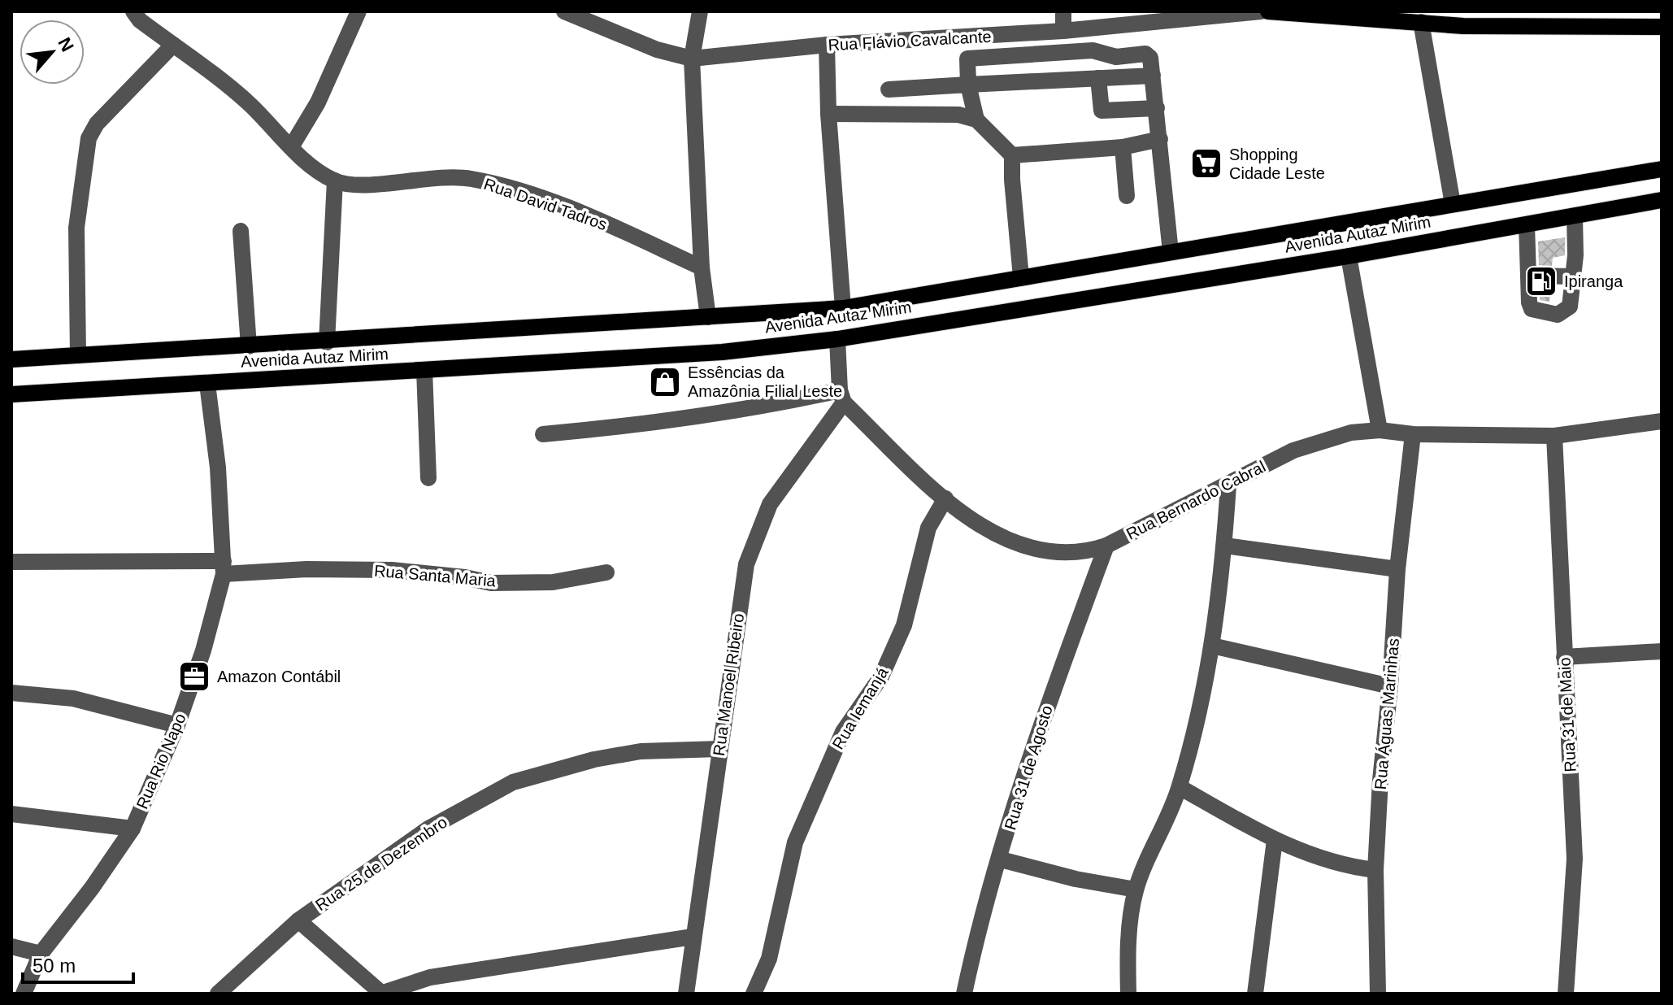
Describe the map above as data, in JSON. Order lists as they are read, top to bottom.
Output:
{
  "streets": {
    "main road": ["Avenida Autaz Mirim"],
    "street": [
      "Rua Flávio Cavalcante",
      "Rua David Tadros",
      "Rua Bernardo Cabral",
      "Rua Santa Maria",
      "Rua Manoel Ribeiro",
      "Rua Iemanjá",
      "Rua Águas Marinhas",
      "Rua 31 de Maio",
      "Rua Rio Napo",
      "Rua 31 de Agosto",
      "Rua 25 de Dezembro"
    ]
  },
  "crossings": [
    ["Avenida Autaz Mirim", "Rua Rio Napo"],
    ["Rua Bernardo Cabral", "Rua Manoel Ribeiro"],
    ["Rua Bernardo Cabral", "Rua Iemanjá"],
    ["Rua Bernardo Cabral", "Rua Águas Marinhas"],
    ["Rua Bernardo Cabral", "Rua 31 de Maio"],
    ["Rua Bernardo Cabral", "Rua 31 de Agosto"],
    ["Rua Santa Maria", "Rua Rio Napo"],
    ["Rua Manoel Ribeiro", "Rua 25 de Dezembro"]
  ],
  "places": {
    "supermarket": ["Shopping Cidade Leste"],
    "fuel station": ["Ipiranga"],
    "shop": ["Essências da Amazônia Filial Leste"],
    "office": ["Amazon Contábil"]
  },
  "scale_bar": "50 m",
  "north": "top right"
}
